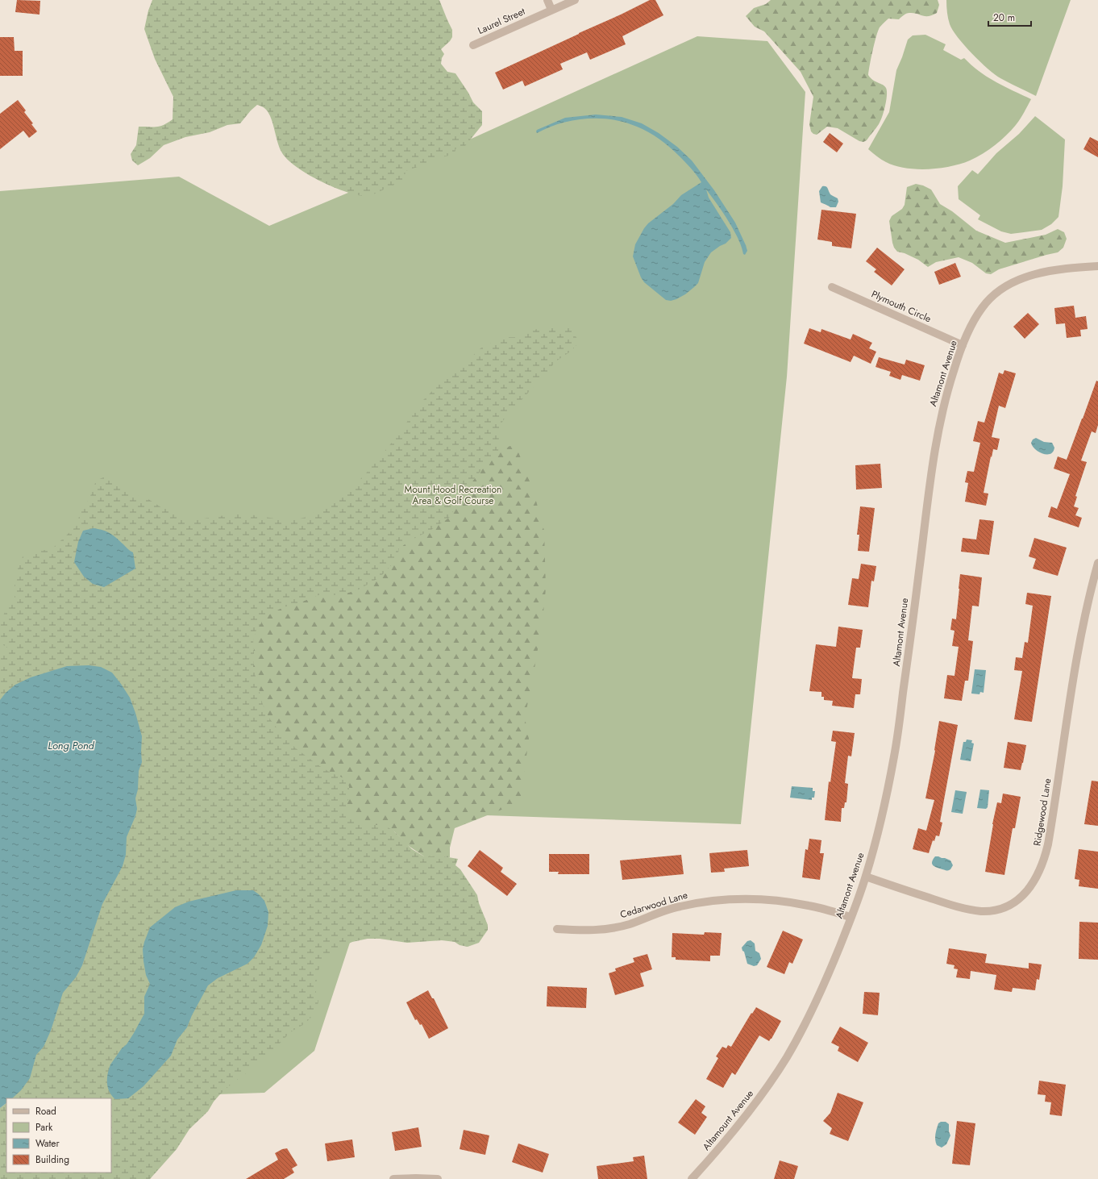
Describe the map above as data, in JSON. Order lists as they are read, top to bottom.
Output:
{
  "streets": {
    "street": [
      "Laurel Street",
      "Plymouth Circle",
      "Altamont Avenue",
      "Ridgewood Lane",
      "Cedarwood Lane",
      "Altamount Avenue"
    ]
  },
  "crossings": [
    ["Plymouth Circle", "Altamont Avenue"],
    ["Altamont Avenue", "Ridgewood Lane"],
    ["Altamont Avenue", "Cedarwood Lane"],
    ["Altamont Avenue", "Altamount Avenue"]
  ],
  "water": ["Long Pond"],
  "parks": ["Mount Hood Recreation Area & Golf Course"],
  "legend": [
    "Road",
    "Park",
    "Water",
    "Building"
  ],
  "scale_bar": "20 m"
}
